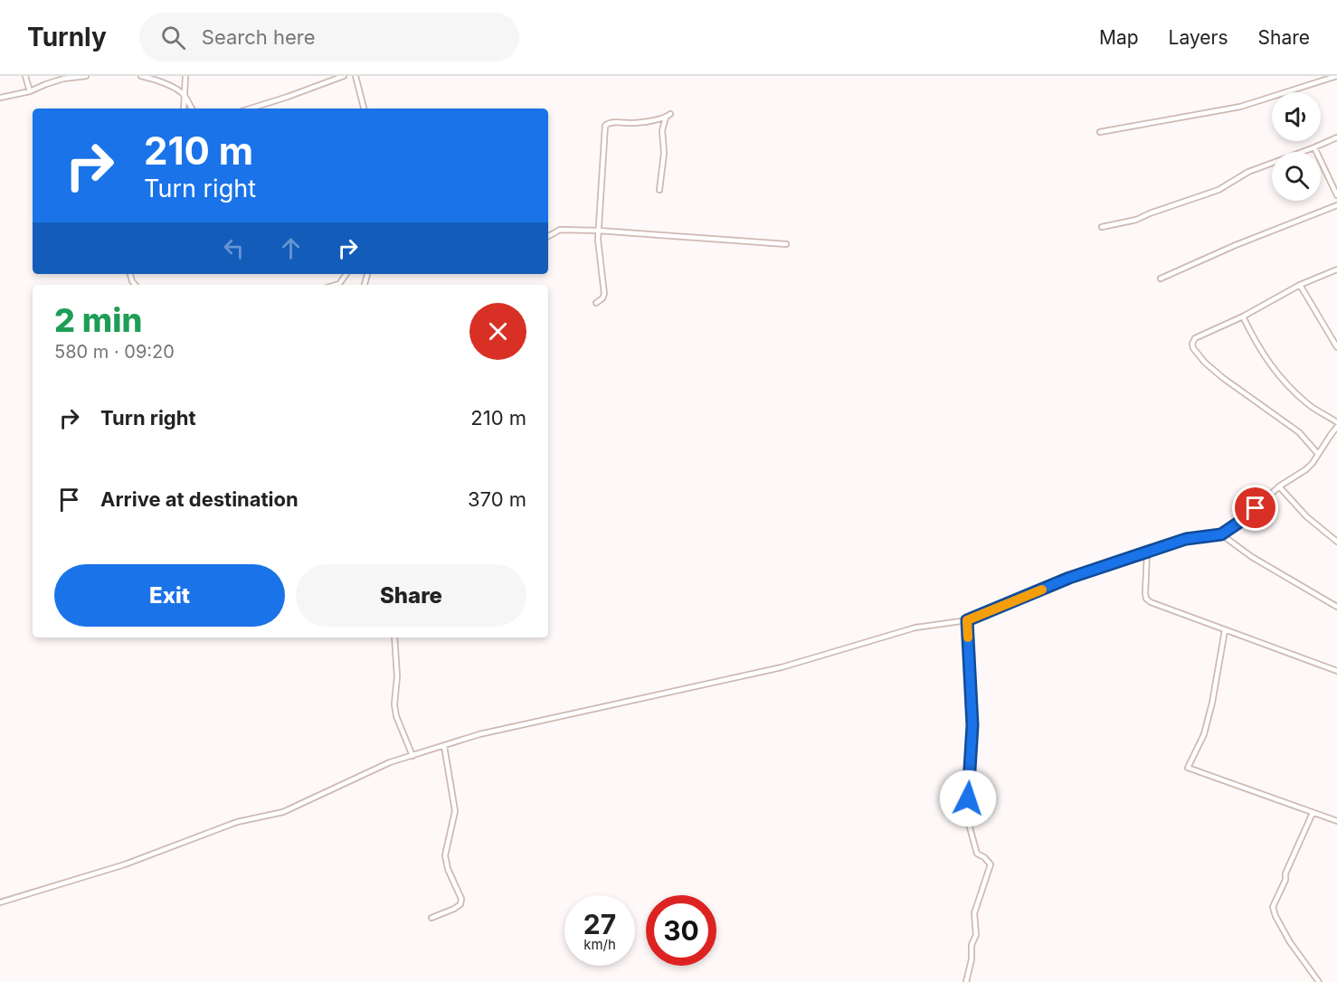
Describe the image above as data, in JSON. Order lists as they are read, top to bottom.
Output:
{
  "page": {
    "header": "Turnly",
    "search": "Search here",
    "nav": ["Map", "Layers", "Share"],
    "turn": ["210 m", "Turn right"],
    "heading": ["2 min", "580 m · 09:20"],
    "list": [
      {
        "name": "Turn right",
        "value": "210 m"
      },
      {
        "name": "Arrive at destination",
        "value": "370 m"
      }
    ],
    "buttons": ["Exit", "Share"],
    "speed": "27 km/h",
    "limit": "30"
  }
}
